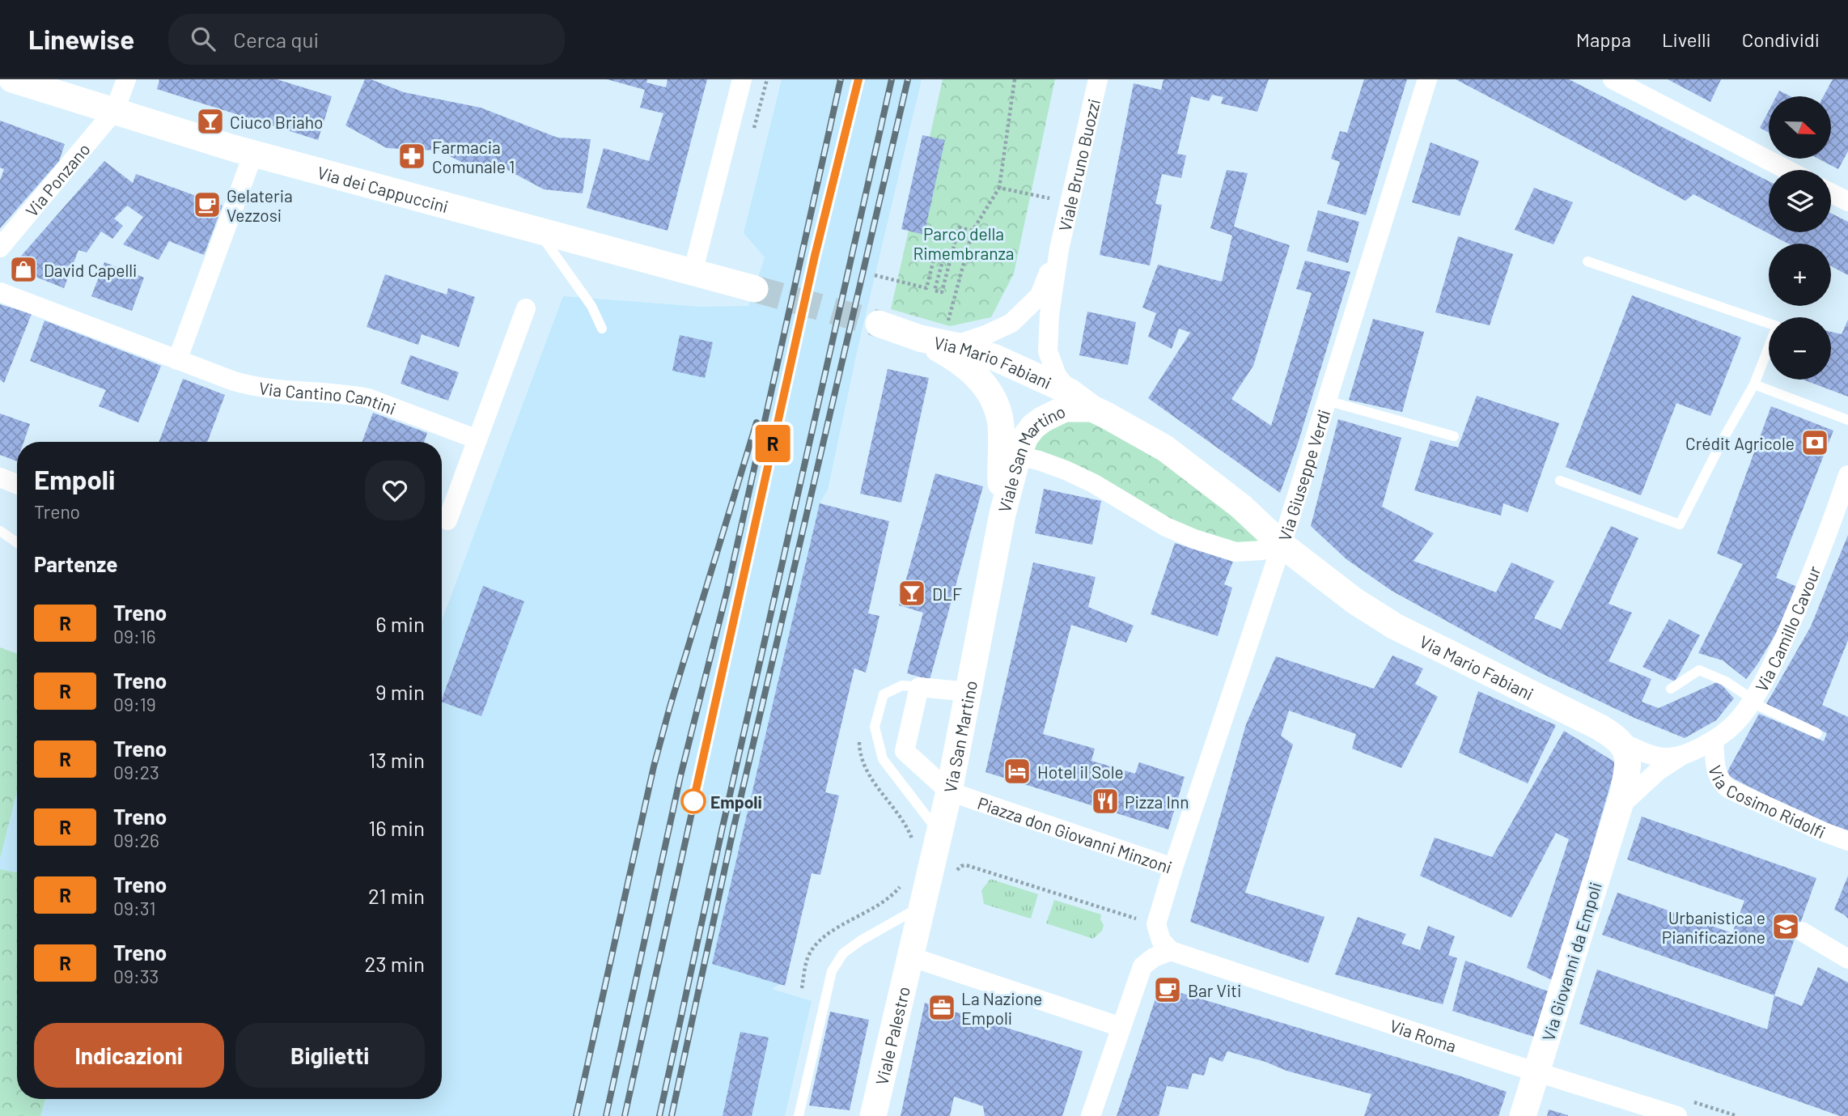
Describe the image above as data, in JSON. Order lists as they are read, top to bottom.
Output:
{
  "streets": {
    "main road": [
      "Via dei Cappuccini",
      "Via Mario Fabiani",
      "Viale San Martino",
      "Via San Martino",
      "Via Giovanni da Empoli",
      "Viale Palestro"
    ],
    "street": [
      "Viale Bruno Buozzi",
      "Via Ponzano",
      "Via Cantino Cantini",
      "Via Giuseppe Verdi",
      "Via Camillo Cavour",
      "Via Cosimo Ridolfi",
      "Piazza don Giovanni Minzoni",
      "Via Roma"
    ]
  },
  "crossings": [
    ["Viale Bruno Buozzi", "Via Mario Fabiani"],
    ["Via Ponzano", "Via dei Cappuccini"],
    ["Via Mario Fabiani", "Viale San Martino"],
    ["Via Mario Fabiani", "Via Giuseppe Verdi"],
    ["Via Mario Fabiani", "Via Camillo Cavour"],
    ["Via Mario Fabiani", "Via Giovanni da Empoli"],
    ["Viale San Martino", "Via San Martino"],
    ["Via Giuseppe Verdi", "Piazza don Giovanni Minzoni"],
    ["Via Camillo Cavour", "Via Cosimo Ridolfi"],
    ["Via San Martino", "Piazza don Giovanni Minzoni"],
    ["Via San Martino", "Viale Palestro"],
    ["Piazza don Giovanni Minzoni", "Via Roma"],
    ["Via Giovanni da Empoli", "Via Roma"]
  ],
  "parks": ["Parco della Rimembranza"],
  "places": {
    "bar": ["Ciuco Briaho", "DLF"],
    "pharmacy": ["Farmacia Comunale 1"],
    "cafe": ["Gelateria Vezzosi", "Bar Viti"],
    "shop": ["David Capelli"],
    "bank": ["Crédit Agricole"],
    "hotel": ["Hotel il Sole"],
    "other": ["Empoli"],
    "restaurant": ["Pizza Inn"],
    "school or university": ["Urbanistica e Pianificazione"],
    "office": ["La Nazione Empoli"]
  },
  "north": "right",
  "page": {
    "header": "Linewise",
    "search": "Cerca qui",
    "nav": ["Mappa", "Livelli", "Condividi"],
    "on_map": "R",
    "map_buttons": ["+", "−"],
    "heading": [
      ["Empoli", "Treno"],
      "Partenze"
    ],
    "list": [
      {
        "mark": "R",
        "name": "Treno",
        "note": "09:16",
        "value": "6 min"
      },
      {
        "mark": "R",
        "name": "Treno",
        "note": "09:19",
        "value": "9 min"
      },
      {
        "mark": "R",
        "name": "Treno",
        "note": "09:23",
        "value": "13 min"
      },
      {
        "mark": "R",
        "name": "Treno",
        "note": "09:26",
        "value": "16 min"
      },
      {
        "mark": "R",
        "name": "Treno",
        "note": "09:31",
        "value": "21 min"
      },
      {
        "mark": "R",
        "name": "Treno",
        "note": "09:33",
        "value": "23 min"
      }
    ],
    "buttons": ["Indicazioni", "Biglietti"]
  }
}
